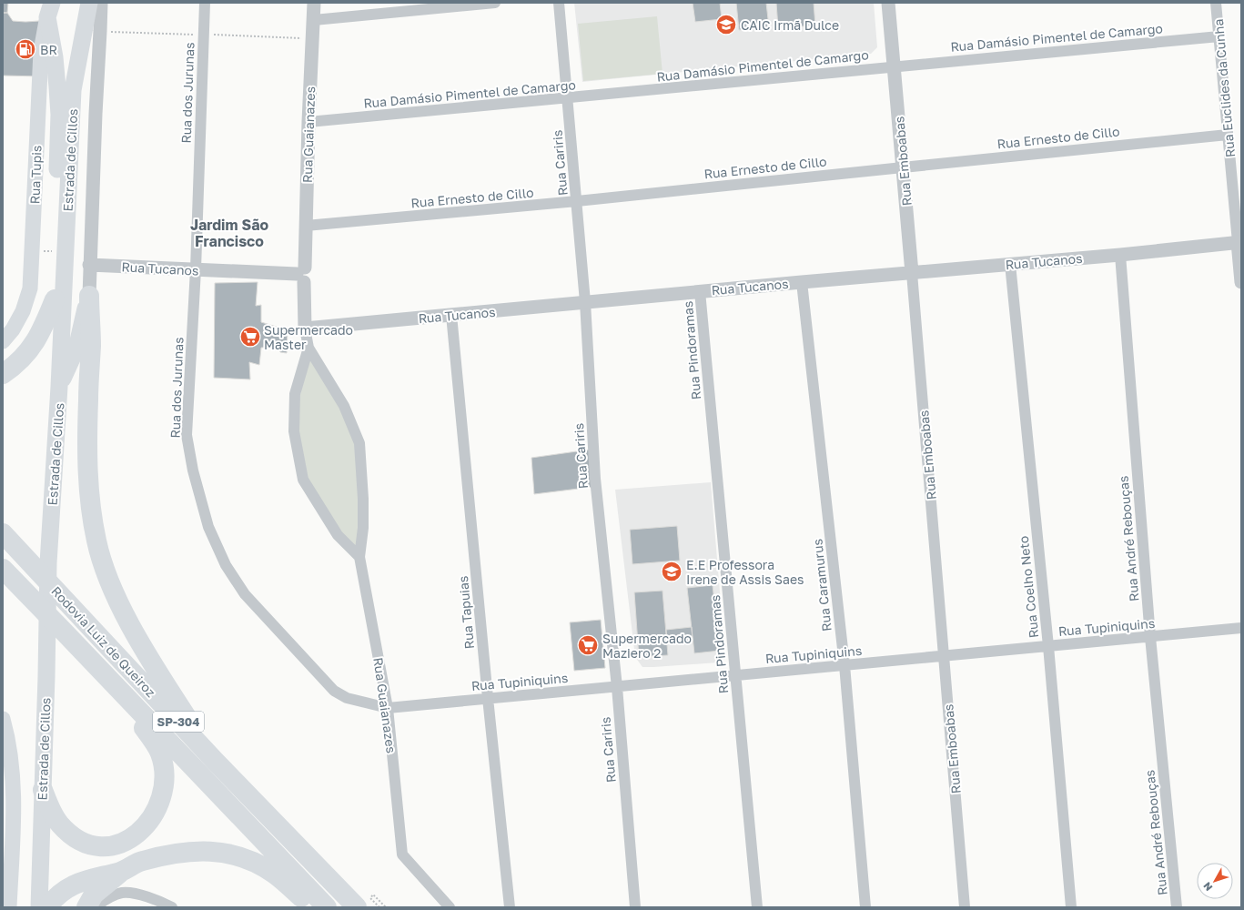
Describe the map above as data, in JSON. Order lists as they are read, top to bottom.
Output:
{
  "streets": {
    "highway": ["Rodovia Luiz de Queiroz", "SP-304"],
    "main road": ["Estrada de Cillos", "Rua Tupis"],
    "street": [
      "Rua Damásio Pimentel de Camargo",
      "Rua Euclides da Cunha",
      "Rua dos Jurunas",
      "Rua Guaianazes",
      "Rua Ernesto de Cillo",
      "Rua Emboabas",
      "Rua Cariris",
      "Rua Tucanos",
      "Rua Pindoramas",
      "Rua André Rebouças",
      "Rua Caramurus",
      "Rua Coelho Neto",
      "Rua Tapuias",
      "Rua Tupiniquins"
    ]
  },
  "crossings": [
    ["Rua Damásio Pimentel de Camargo", "Rua Euclides da Cunha"],
    ["Rua Damásio Pimentel de Camargo", "Rua Guaianazes"],
    ["Rua Damásio Pimentel de Camargo", "Rua Emboabas"],
    ["Rua Damásio Pimentel de Camargo", "Rua Cariris"],
    ["Rua Euclides da Cunha", "Rua Ernesto de Cillo"],
    ["Rua Euclides da Cunha", "Rua Tucanos"],
    ["Rua dos Jurunas", "Rua Guaianazes"],
    ["Rua dos Jurunas", "Rua Tucanos"],
    ["Rua dos Jurunas", "Rua Tupiniquins"],
    ["Rua Guaianazes", "Rua Ernesto de Cillo"],
    ["Rua Guaianazes", "Rua Tucanos"],
    ["Rua Guaianazes", "Rua Tupiniquins"],
    ["Rua Ernesto de Cillo", "Rua Emboabas"],
    ["Rua Ernesto de Cillo", "Rua Cariris"],
    ["Estrada de Cillos", "Rua Tupis"],
    ["Rua Emboabas", "Rua Tucanos"],
    ["Rua Emboabas", "Rua Tupiniquins"],
    ["Rua Cariris", "Rua Tucanos"],
    ["Rua Cariris", "Rua Tupiniquins"],
    ["Rua Tucanos", "Rua Pindoramas"],
    ["Rua Tucanos", "Rua André Rebouças"],
    ["Rua Tucanos", "Rua Caramurus"],
    ["Rua Tucanos", "Rua Coelho Neto"],
    ["Rua Tucanos", "Rua Tapuias"],
    ["Rua Pindoramas", "Rua Tupiniquins"],
    ["Rua André Rebouças", "Rua Tupiniquins"],
    ["Rua Caramurus", "Rua Tupiniquins"],
    ["Rua Coelho Neto", "Rua Tupiniquins"],
    ["Rua Tapuias", "Rua Tupiniquins"]
  ],
  "districts": ["Jardim São Francisco"],
  "places": {
    "school or university": ["CAIC Irmã Dulce", "E.E Professora Irene de Assis Saes"],
    "fuel station": ["BR"],
    "supermarket": ["Supermercado Master", "Supermercado Maziero 2"]
  },
  "north": "bottom left"
}
